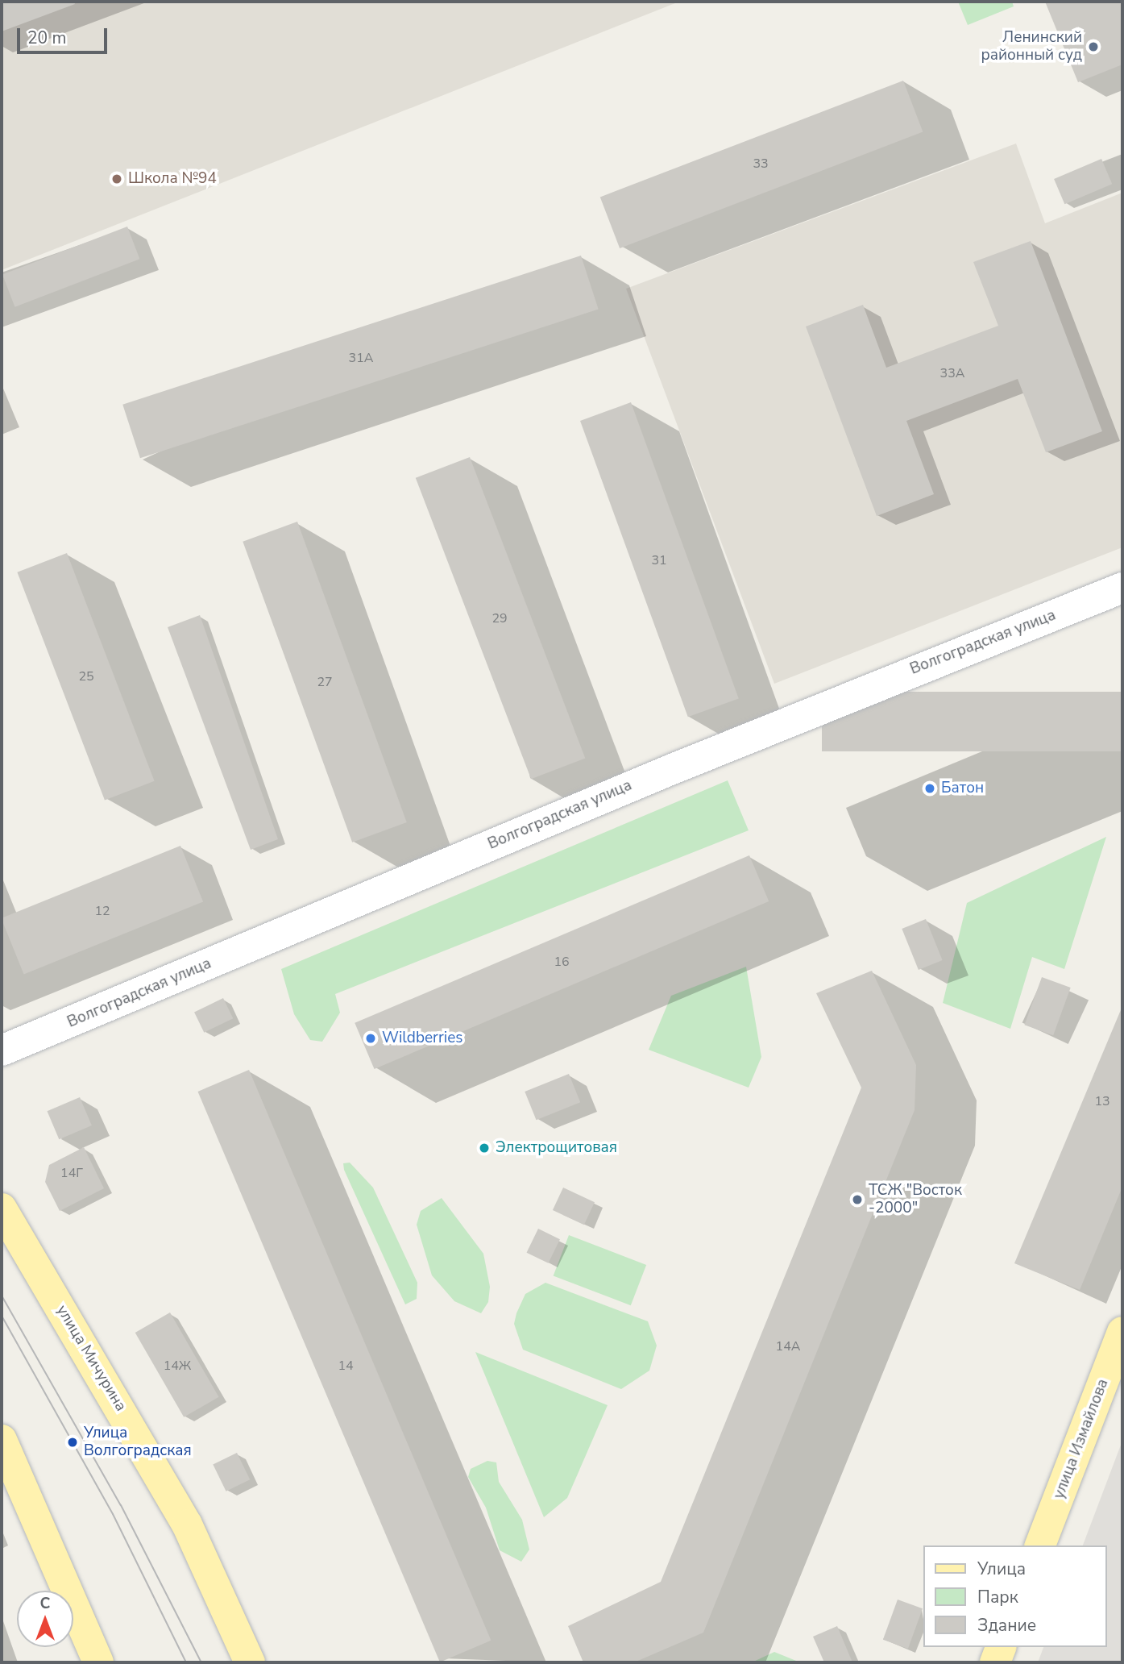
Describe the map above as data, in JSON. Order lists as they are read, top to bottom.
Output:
{
  "streets": {
    "main road": ["улица Мичурина", "улица Измайлова"],
    "street": ["Волгоградская улица"]
  },
  "places": [
    "Ленинский районный суд",
    "Школа №94",
    "Батон",
    "Wildberries",
    "Электрощитовая",
    "ТСЖ \"Восток -2000\"",
    "Улица Волгоградская"
  ],
  "house_numbers": [
    "33",
    "31А",
    "33А",
    "31",
    "29",
    "25",
    "27",
    "12",
    "16",
    "13",
    "14Г",
    "14А",
    "14Ж",
    "14"
  ],
  "legend": ["Улица", "Парк", "Здание"],
  "scale_bar": "20 m",
  "north": "top"
}
